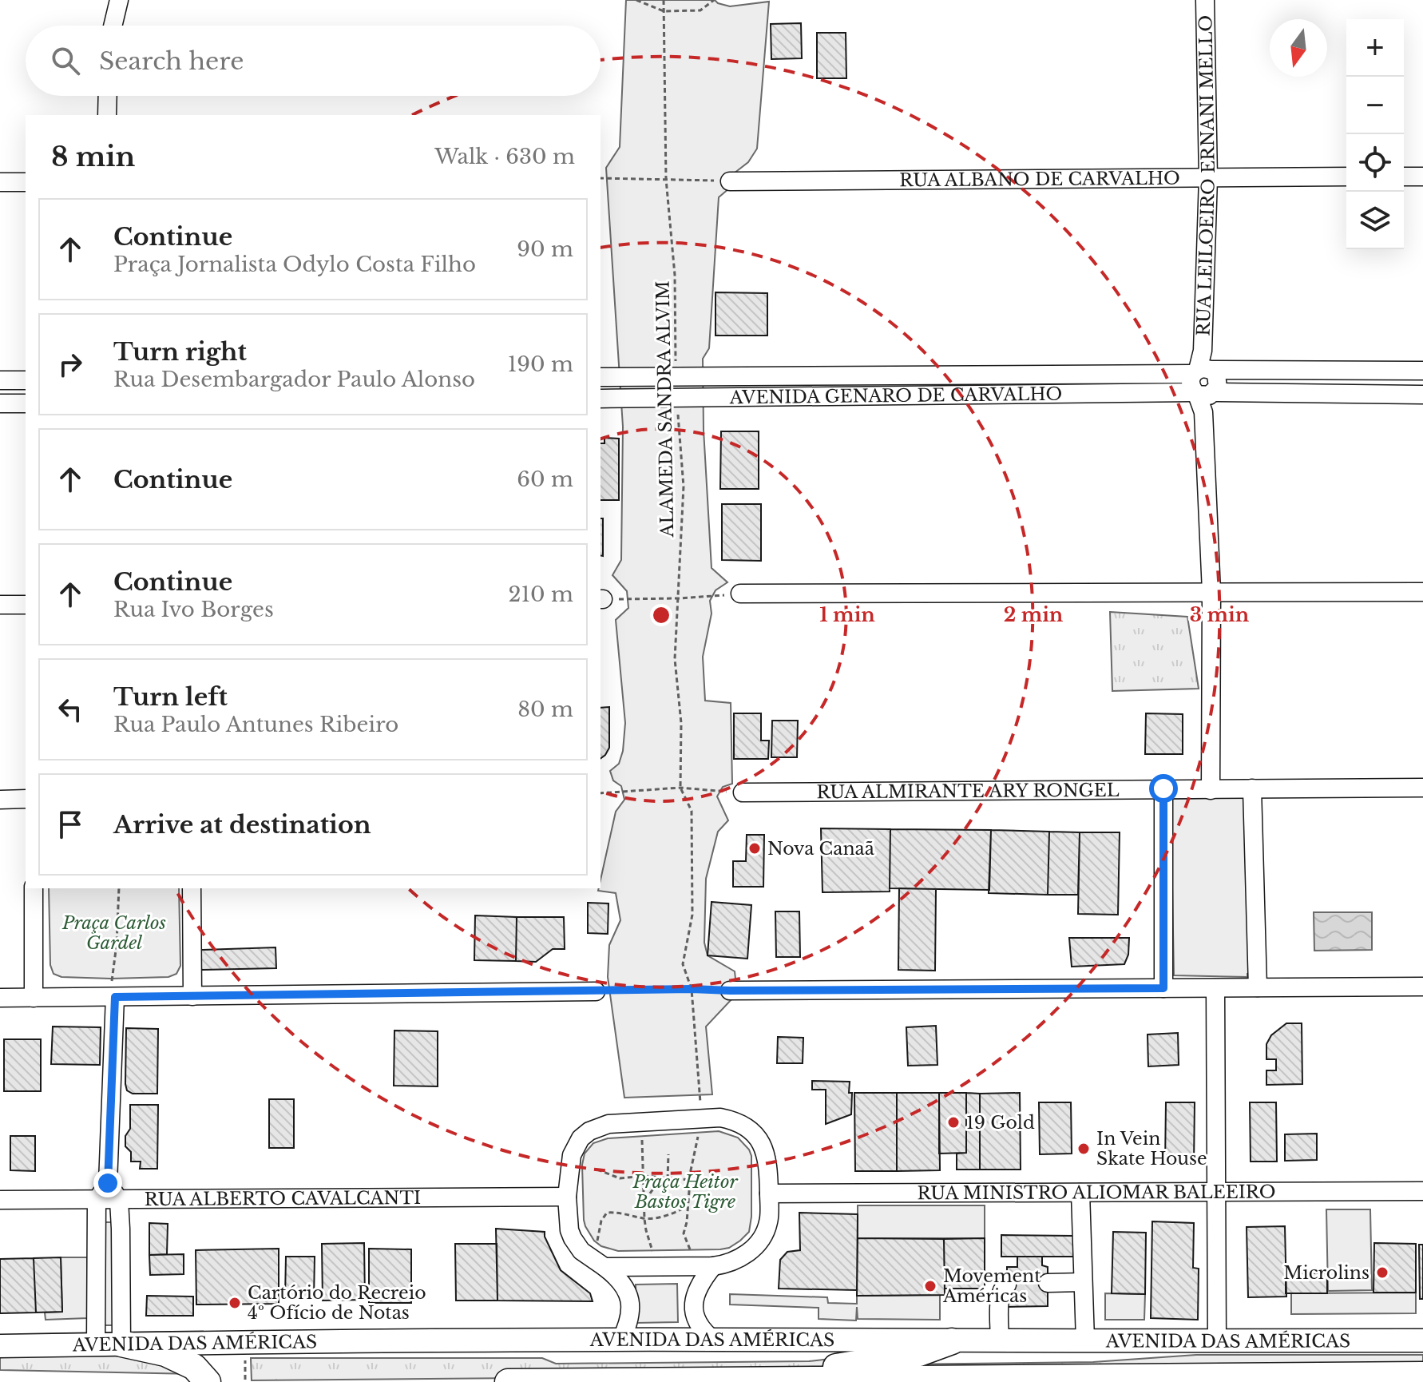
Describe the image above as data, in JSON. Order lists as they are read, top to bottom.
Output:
{
  "streets": {
    "highway": ["AVENIDA DAS AMÉRICAS"],
    "street": [
      "RUA LEILOEIRO ERNANI MELLO",
      "RUA ALBANO DE CARVALHO",
      "AVENIDA GENARO DE CARVALHO",
      "RUA ALMIRANTE ARY RONGEL",
      "RUA MINISTRO ALIOMAR BALEEIRO",
      "RUA ALBERTO CAVALCANTI"
    ],
    "path": ["ALAMEDA SANDRA ALVIM"]
  },
  "crossings": [
    ["RUA LEILOEIRO ERNANI MELLO", "RUA ALBANO DE CARVALHO"],
    ["RUA LEILOEIRO ERNANI MELLO", "AVENIDA GENARO DE CARVALHO"],
    ["AVENIDA GENARO DE CARVALHO", "ALAMEDA SANDRA ALVIM"]
  ],
  "parks": ["Praça Carlos Gardel", "Praça Heitor Bastos Tigre"],
  "places": [
    "Nova Canaã",
    "19 Gold",
    "In Vein Skate House",
    "Microlins",
    "Movement Américas",
    "Cartório do Recreio 4º Ofício de Notas"
  ],
  "north": "bottom",
  "page": {
    "map_buttons": ["+", "−"],
    "search": "Search here",
    "heading": ["8 min", "Walk · 630 m"],
    "list": [
      ["Continue", "Praça Jornalista Odylo Costa Filho", "90 m"],
      ["Turn right", "Rua Desembargador Paulo Alonso", "190 m"],
      ["Continue", "60 m"],
      ["Continue", "Rua Ivo Borges", "210 m"],
      ["Turn left", "Rua Paulo Antunes Ribeiro", "80 m"],
      "Arrive at destination"
    ]
  },
  "rings": ["1 min", "2 min", "3 min"]
}
